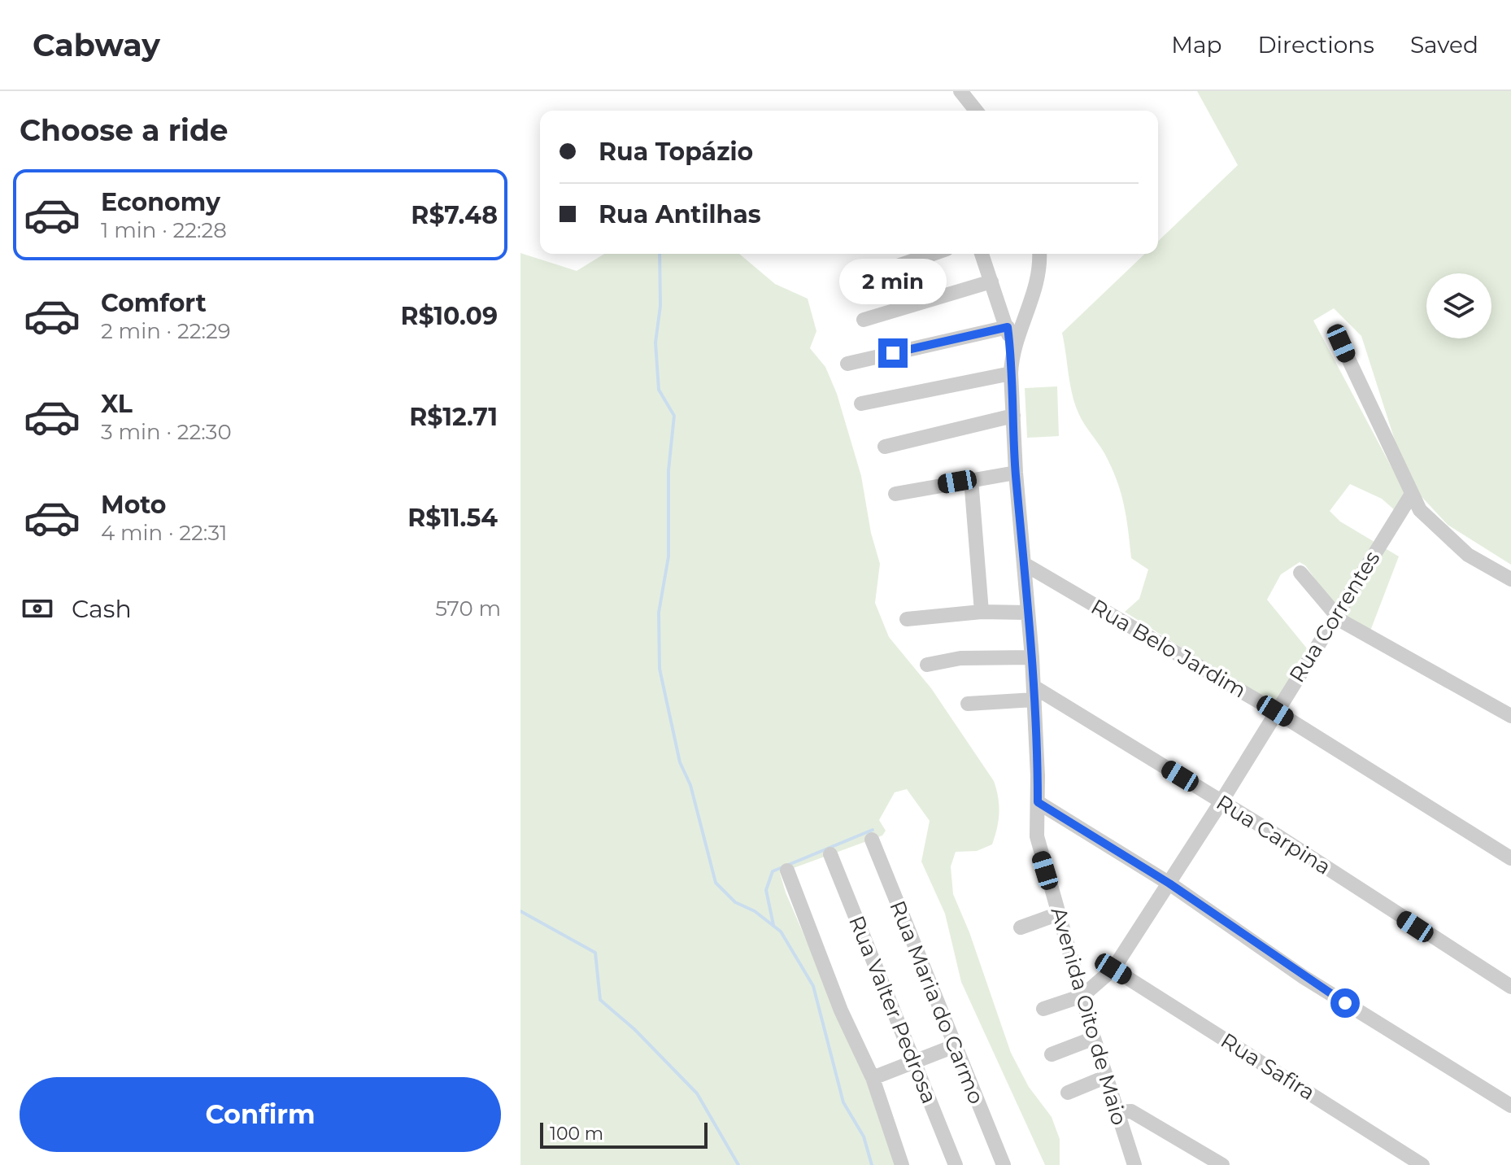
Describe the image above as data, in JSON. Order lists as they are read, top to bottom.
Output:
{
  "streets": {
    "street": [
      "Rua Correntes",
      "Rua Belo Jardim",
      "Rua Carpina",
      "Rua Maria do Carmo",
      "Rua Valter Pedrosa",
      "Avenida Oito de Maio",
      "Rua Safira"
    ]
  },
  "crossings": [
    ["Rua Correntes", "Rua Belo Jardim"],
    ["Rua Correntes", "Rua Carpina"],
    ["Rua Correntes", "Avenida Oito de Maio"],
    ["Rua Correntes", "Rua Safira"],
    ["Rua Belo Jardim", "Avenida Oito de Maio"],
    ["Rua Carpina", "Avenida Oito de Maio"]
  ],
  "scale_bar": "100 m",
  "page": {
    "header": "Cabway",
    "nav": ["Map", "Directions", "Saved"],
    "heading": "Choose a ride",
    "banner": ["Rua Topázio", "Rua Antilhas"],
    "list": [
      {
        "name": "Economy",
        "note": "1 min · 22:28",
        "value": "R$7.48"
      },
      {
        "name": "Comfort",
        "note": "2 min · 22:29",
        "value": "R$10.09"
      },
      {
        "name": "XL",
        "note": "3 min · 22:30",
        "value": "R$12.71"
      },
      {
        "name": "Moto",
        "note": "4 min · 22:31",
        "value": "R$11.54"
      }
    ],
    "bubble": "2 min",
    "pay": ["Cash", "570 m"],
    "buttons": "Confirm",
    "scale": "100 m"
  }
}
